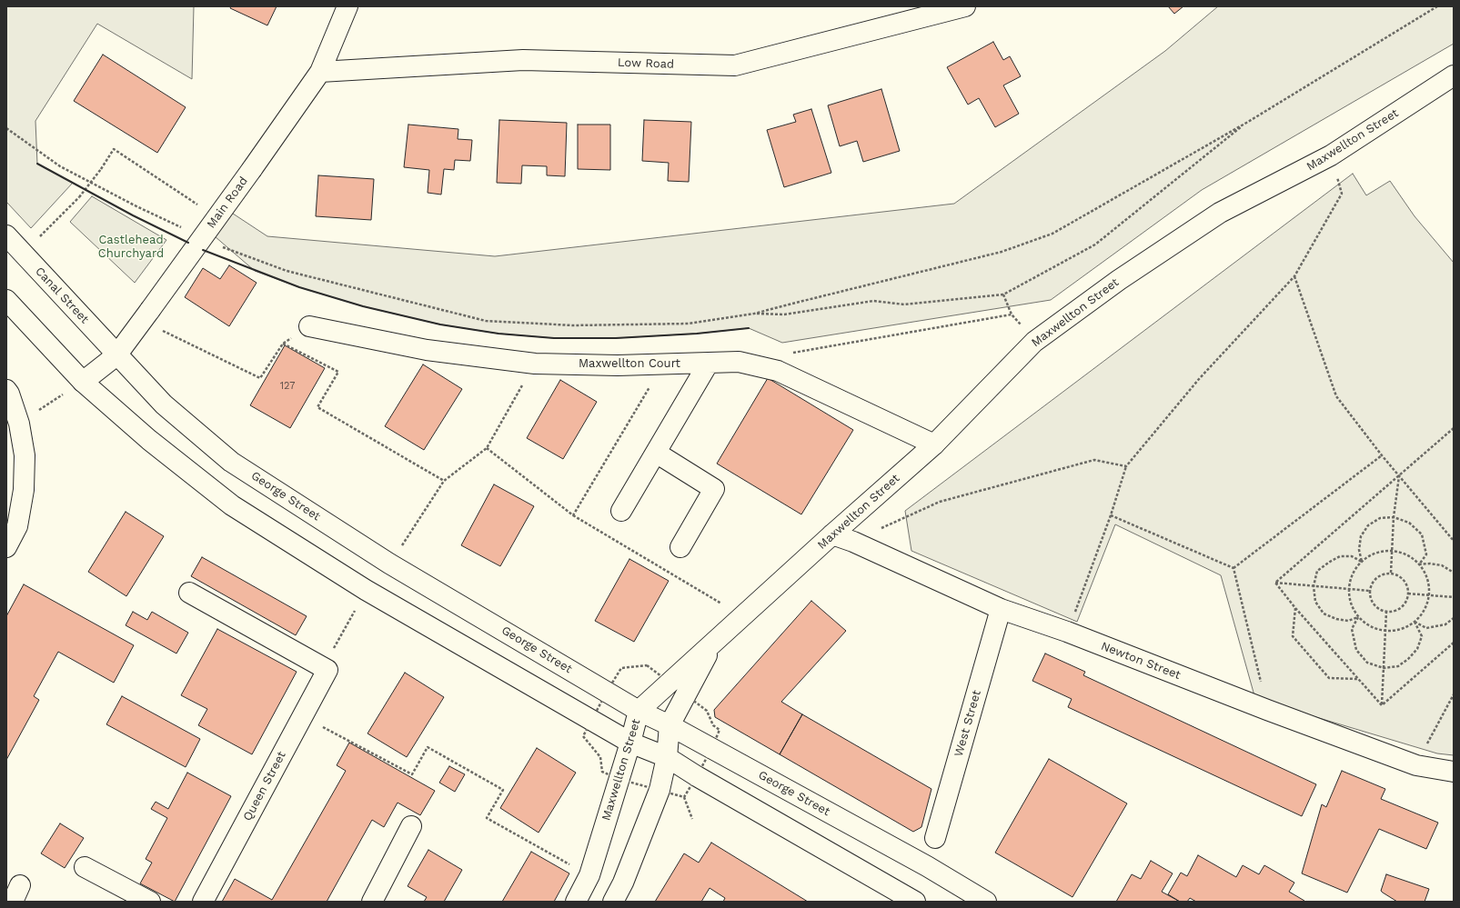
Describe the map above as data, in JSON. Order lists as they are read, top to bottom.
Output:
{
  "streets": {
    "main road": [
      "Low Road",
      "Maxwellton Street",
      "Main Road",
      "Canal Street",
      "Maxwellton Court",
      "George Street",
      "Newton Street",
      "West Street",
      "Queen Street"
    ]
  },
  "crossings": [
    ["Low Road", "Main Road"],
    ["Maxwellton Street", "Maxwellton Court"],
    ["Maxwellton Street", "George Street"],
    ["Maxwellton Street", "Newton Street"],
    ["Main Road", "Canal Street"],
    ["Main Road", "George Street"],
    ["Canal Street", "George Street"],
    ["Newton Street", "West Street"]
  ],
  "parks": ["Castlehead Churchyard"],
  "house_numbers": ["127"]
}
